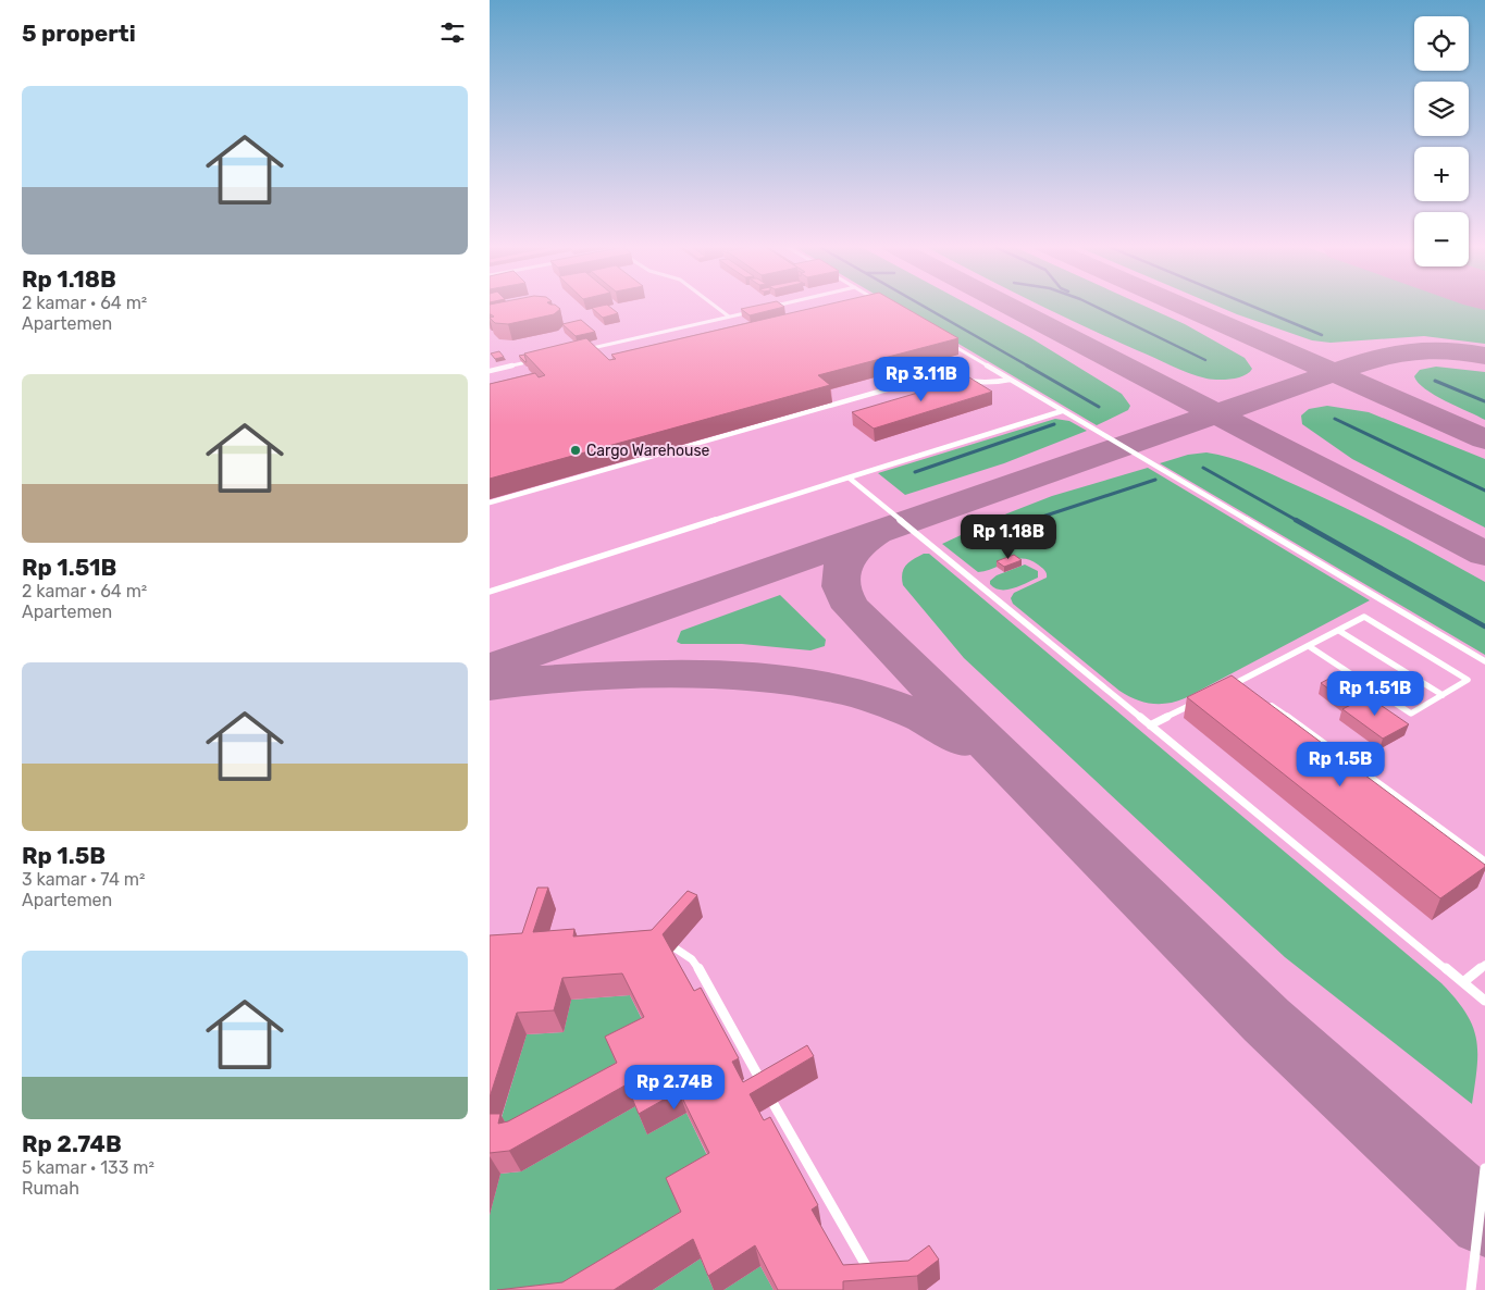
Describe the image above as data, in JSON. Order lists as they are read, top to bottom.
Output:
{
  "places": ["Cargo Warehouse"],
  "page": {
    "heading": "5 properti",
    "map_buttons": ["+", "−"],
    "list": [
      {
        "name": "Rp 1.18B",
        "note": "2 kamar · 64 m² · Apartemen"
      },
      {
        "name": "Rp 1.51B",
        "note": "2 kamar · 64 m² · Apartemen"
      },
      {
        "name": "Rp 1.5B",
        "note": "3 kamar · 74 m² · Apartemen"
      },
      {
        "name": "Rp 2.74B",
        "note": "5 kamar · 133 m² · Rumah"
      }
    ],
    "price": [
      "Rp 3.11B",
      "Rp 1.18B",
      "Rp 1.51B",
      "Rp 1.5B",
      "Rp 2.74B"
    ]
  }
}
